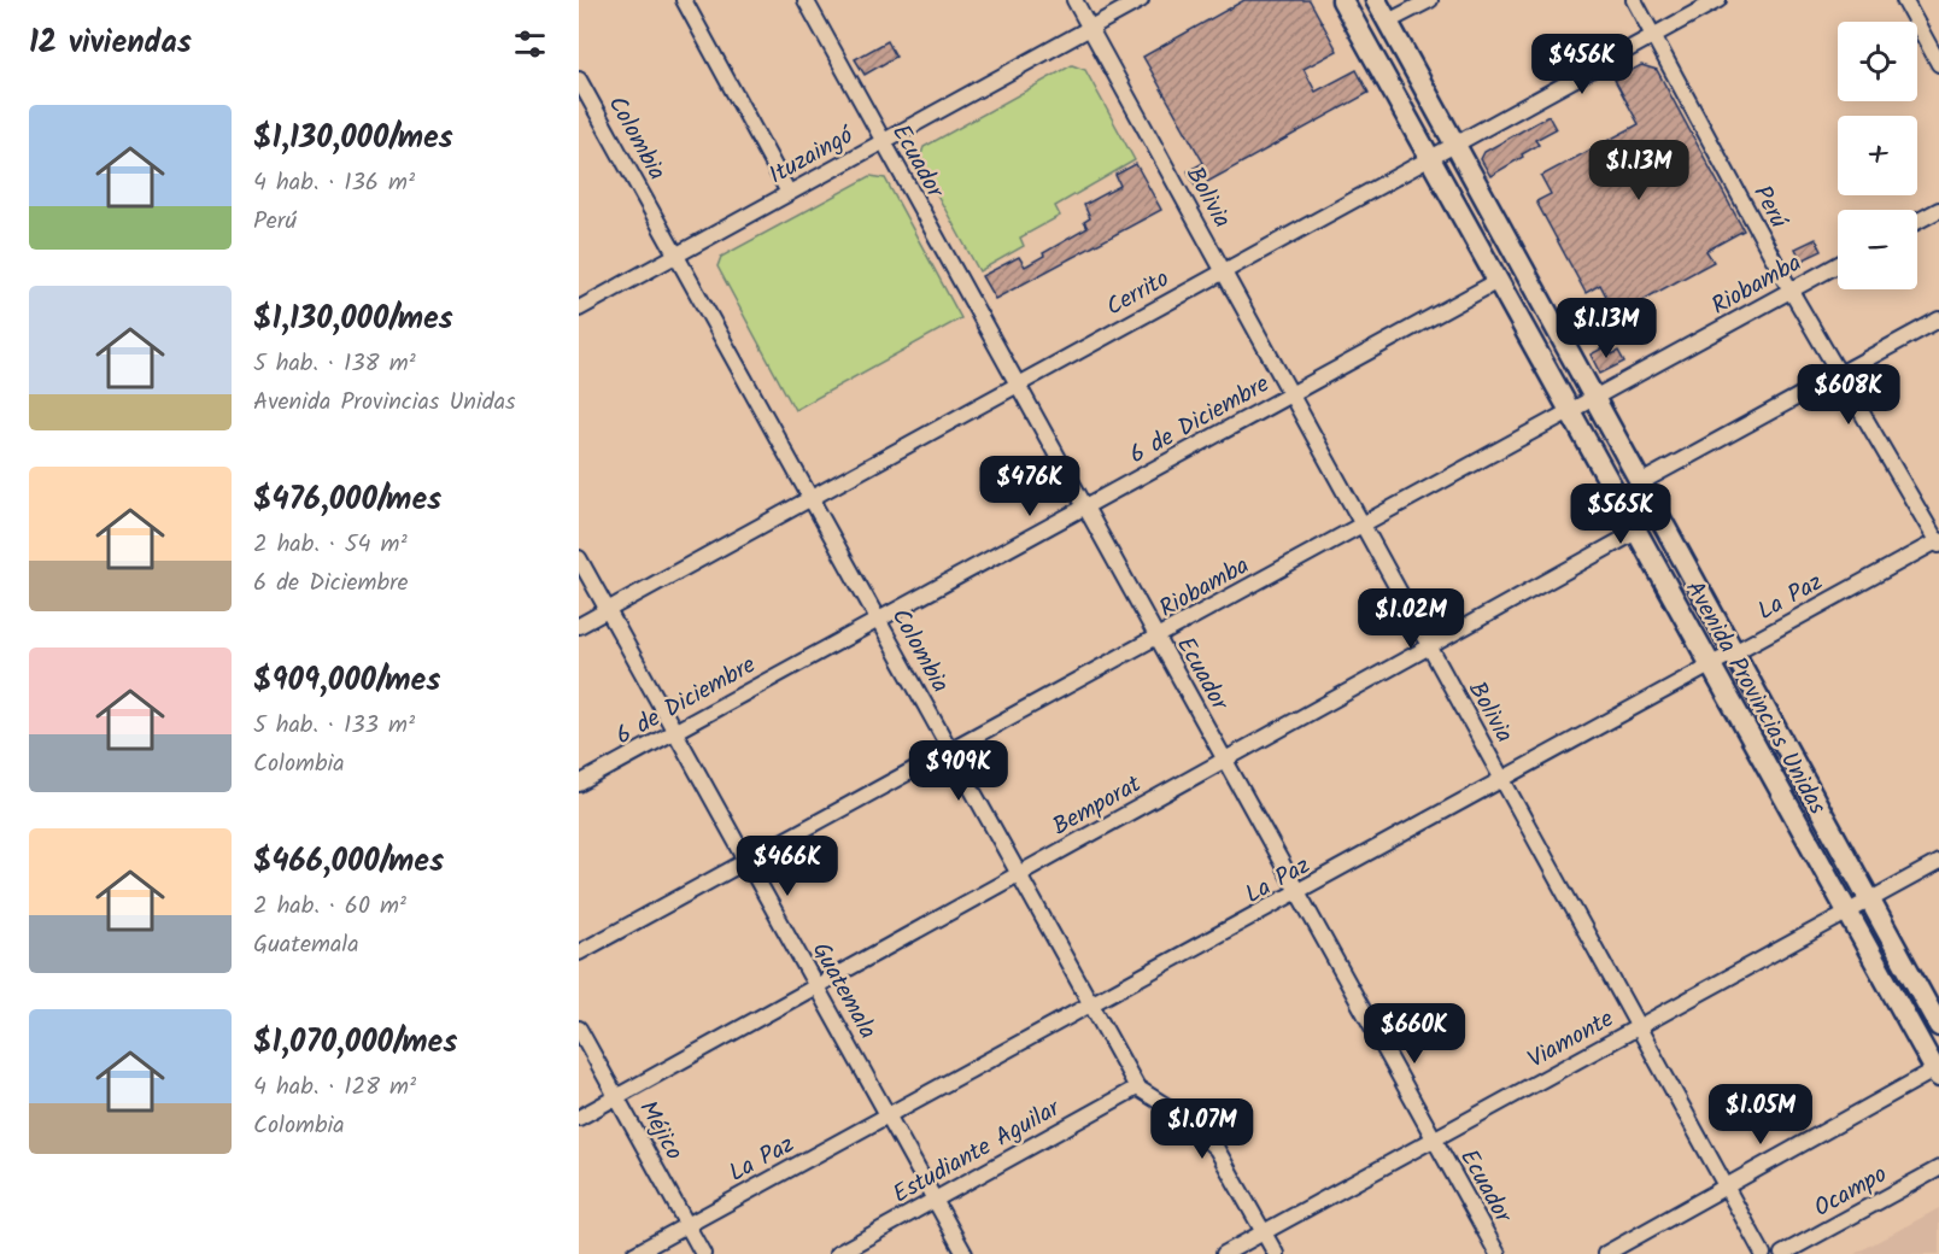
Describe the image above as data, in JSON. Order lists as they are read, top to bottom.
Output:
{
  "streets": {
    "main road": ["Avenida Provincias Unidas"],
    "street": [
      "Colombia",
      "Ituzaingó",
      "Ecuador",
      "Bolivia",
      "Perú",
      "Riobamba",
      "Cerrito",
      "6 de Diciembre",
      "La Paz",
      "Bemporat",
      "Guatemala",
      "Viamonte",
      "Méjico",
      "Estudiante Aguilar",
      "Ocampo"
    ]
  },
  "crossings": [
    ["Colombia", "Ituzaingó"],
    ["Colombia", "Riobamba"],
    ["Colombia", "Cerrito"],
    ["Colombia", "6 de Diciembre"],
    ["Colombia", "La Paz"],
    ["Colombia", "Bemporat"],
    ["Colombia", "Viamonte"],
    ["Colombia", "Estudiante Aguilar"],
    ["Ituzaingó", "Ecuador"],
    ["Ituzaingó", "Bolivia"],
    ["Ecuador", "Riobamba"],
    ["Ecuador", "Cerrito"],
    ["Ecuador", "6 de Diciembre"],
    ["Ecuador", "La Paz"],
    ["Ecuador", "Bemporat"],
    ["Ecuador", "Viamonte"],
    ["Bolivia", "Riobamba"],
    ["Bolivia", "Cerrito"],
    ["Bolivia", "6 de Diciembre"],
    ["Bolivia", "La Paz"],
    ["Bolivia", "Bemporat"],
    ["Bolivia", "Viamonte"],
    ["Perú", "Riobamba"],
    ["Perú", "Cerrito"],
    ["Perú", "La Paz"],
    ["Riobamba", "Avenida Provincias Unidas"],
    ["Riobamba", "Guatemala"],
    ["Cerrito", "Avenida Provincias Unidas"],
    ["Cerrito", "Guatemala"],
    ["6 de Diciembre", "Avenida Provincias Unidas"],
    ["6 de Diciembre", "Guatemala"],
    ["La Paz", "Avenida Provincias Unidas"],
    ["La Paz", "Guatemala"],
    ["La Paz", "Méjico"],
    ["Avenida Provincias Unidas", "Bemporat"],
    ["Avenida Provincias Unidas", "Viamonte"],
    ["Bemporat", "Guatemala"],
    ["Bemporat", "Méjico"],
    ["Guatemala", "Estudiante Aguilar"]
  ],
  "page": {
    "heading": "12 viviendas",
    "map_buttons": ["+", "−"],
    "price": [
      "$456K",
      "$1.13M",
      "$1.13M",
      "$608K",
      "$476K",
      "$565K",
      "$1.02M",
      "$909K",
      "$466K",
      "$660K",
      "$1.05M",
      "$1.07M"
    ],
    "list": [
      {
        "name": "$1,130,000/mes",
        "note": "4 hab. · 136 m² · Perú"
      },
      {
        "name": "$1,130,000/mes",
        "note": "5 hab. · 138 m² · Avenida Provincias Unidas"
      },
      {
        "name": "$476,000/mes",
        "note": "2 hab. · 54 m² · 6 de Diciembre"
      },
      {
        "name": "$909,000/mes",
        "note": "5 hab. · 133 m² · Colombia"
      },
      {
        "name": "$466,000/mes",
        "note": "2 hab. · 60 m² · Guatemala"
      },
      {
        "name": "$1,070,000/mes",
        "note": "4 hab. · 128 m² · Colombia"
      }
    ]
  }
}
